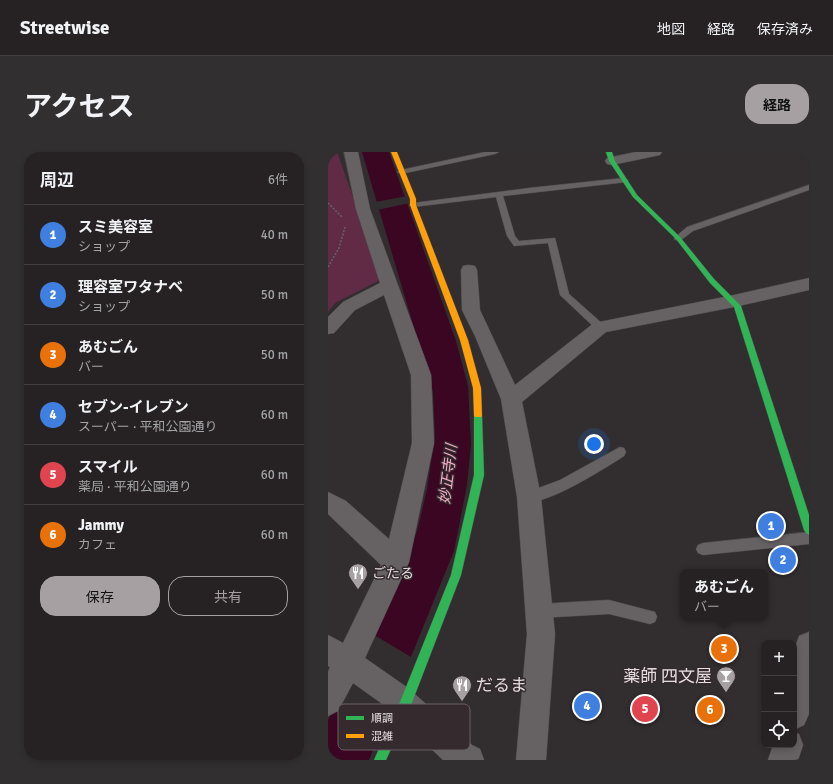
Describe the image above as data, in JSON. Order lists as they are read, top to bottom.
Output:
{
  "water": ["妙正寺川"],
  "places": {
    "restaurant": ["ごたる", "だるま"],
    "bar": ["薬師 四文屋"]
  },
  "legend": ["順調", "混雑"],
  "page": {
    "header": "Streetwise",
    "nav": ["地図", "経路", "保存済み"],
    "title": "アクセス",
    "buttons": [
      "経路",
      ["保存", "共有"]
    ],
    "heading": ["周辺", "6件"],
    "list": [
      {
        "mark": "1",
        "name": "スミ美容室",
        "note": "ショップ",
        "value": "40 m"
      },
      {
        "mark": "2",
        "name": "理容室ワタナベ",
        "note": "ショップ",
        "value": "50 m"
      },
      {
        "mark": "3",
        "name": "あむごん",
        "note": "バー",
        "value": "50 m"
      },
      {
        "mark": "4",
        "name": "セブン-イレブン",
        "note": "スーパー · 平和公園通り",
        "value": "60 m"
      },
      {
        "mark": "5",
        "name": "スマイル",
        "note": "薬局 · 平和公園通り",
        "value": "60 m"
      },
      {
        "mark": "6",
        "name": "Jammy",
        "note": "カフェ",
        "value": "60 m"
      }
    ],
    "pins": [
      "1",
      "2",
      "3",
      "4",
      "5",
      "6"
    ],
    "popup": ["あむごん", "バー"],
    "map_buttons": ["+", "−"]
  }
}
